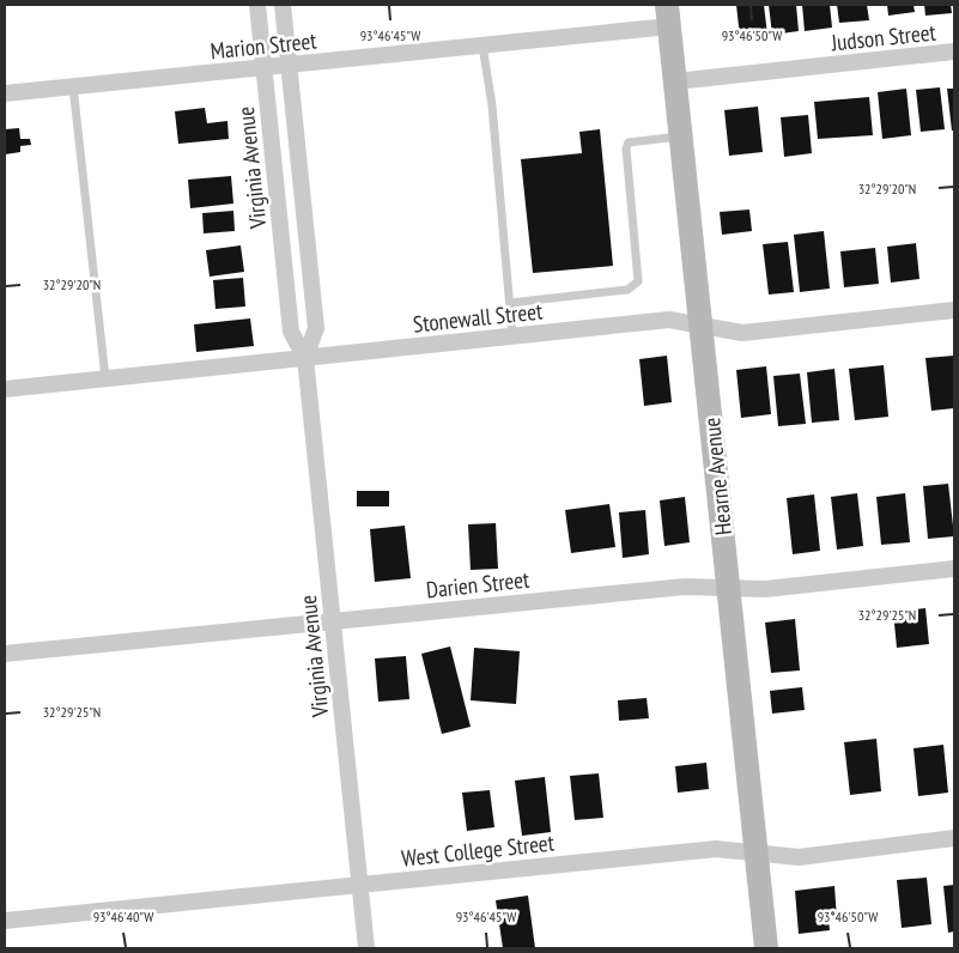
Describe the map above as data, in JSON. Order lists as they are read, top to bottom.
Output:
{
  "streets": {
    "main road": ["Hearne Avenue"],
    "street": [
      "Judson Street",
      "Marion Street",
      "Virginia Avenue",
      "Stonewall Street",
      "Darien Street",
      "West College Street"
    ]
  },
  "crossings": [
    ["Judson Street", "Hearne Avenue"],
    ["Marion Street", "Virginia Avenue"],
    ["Marion Street", "Hearne Avenue"],
    ["Virginia Avenue", "Stonewall Street"],
    ["Virginia Avenue", "Darien Street"],
    ["Virginia Avenue", "West College Street"],
    ["Stonewall Street", "Hearne Avenue"],
    ["Hearne Avenue", "Darien Street"],
    ["Hearne Avenue", "West College Street"]
  ],
  "coordinates": [
    "93°46'45\"W",
    "93°46'50\"W",
    "32°29'20\"N",
    "32°29'25\"N",
    "93°46'40\"W"
  ]
}
